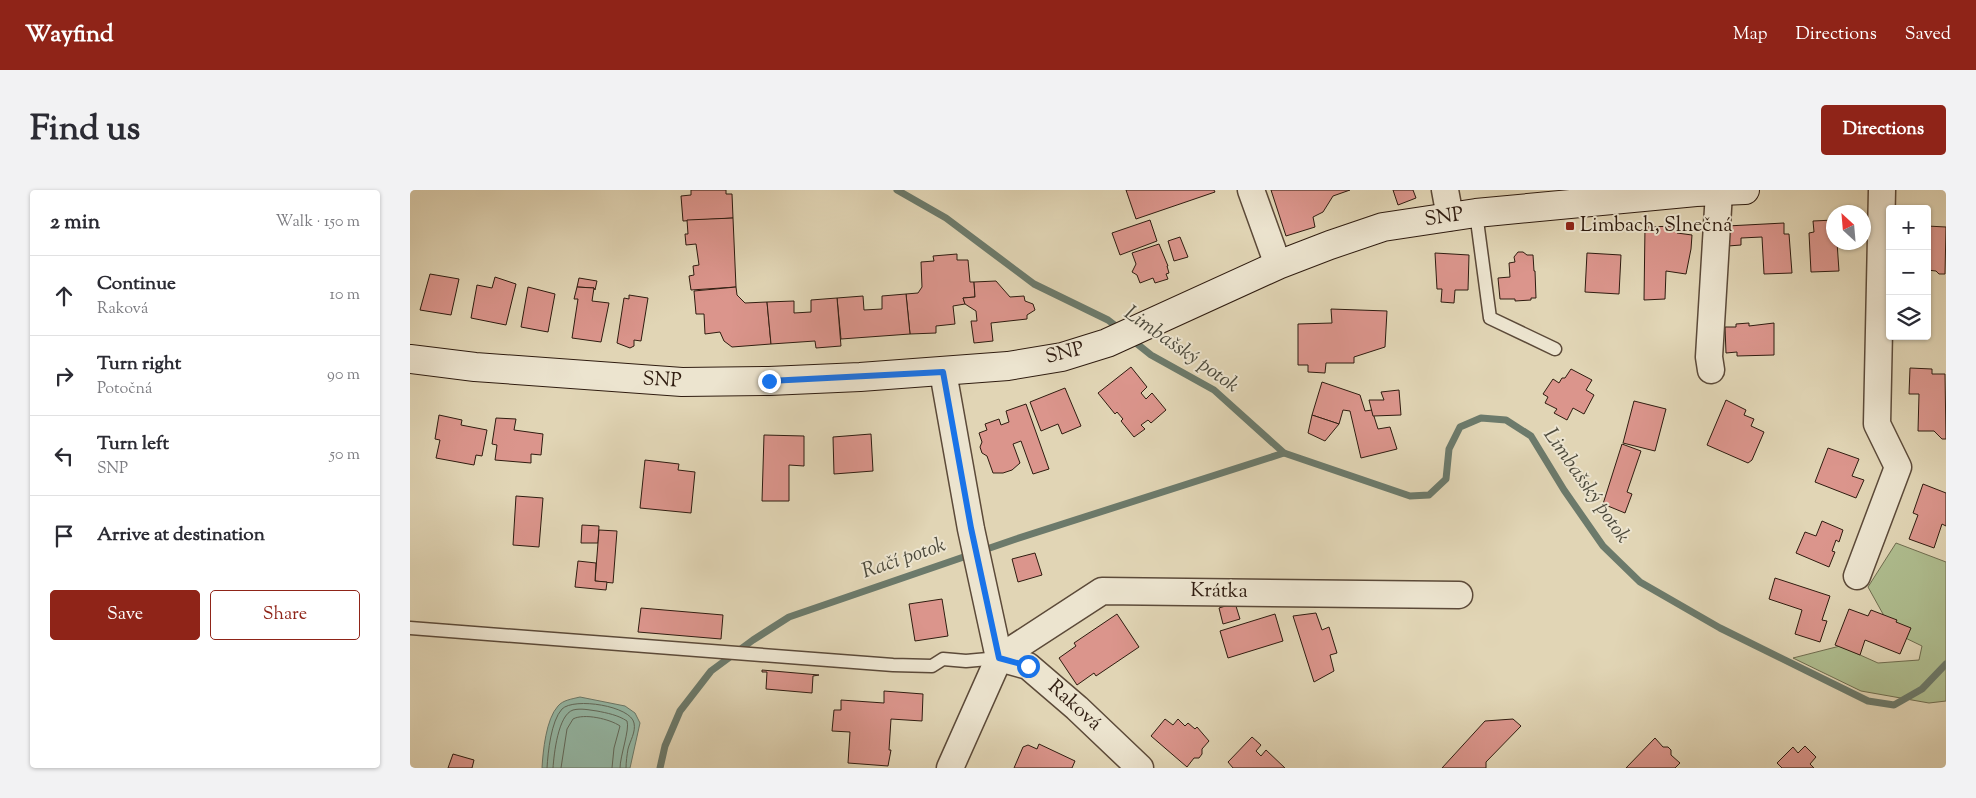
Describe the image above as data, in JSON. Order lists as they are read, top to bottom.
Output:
{
  "streets": {
    "street": ["SNP", "Krátka", "Raková"]
  },
  "crossings": [
    ["Krátka", "Raková"]
  ],
  "water": ["Limbašský potok", "Račí potok"],
  "places": {
    "transit": ["Limbach, Slnečná"]
  },
  "north": "top left",
  "page": {
    "header": "Wayfind",
    "nav": ["Map", "Directions", "Saved"],
    "title": "Find us",
    "buttons": [
      "Directions",
      ["Save", "Share"]
    ],
    "heading": ["2 min", "Walk · 150 m"],
    "map_buttons": ["+", "−"],
    "list": [
      ["Continue", "Raková", "10 m"],
      ["Turn right", "Potočná", "90 m"],
      ["Turn left", "SNP", "50 m"],
      "Arrive at destination"
    ]
  }
}
